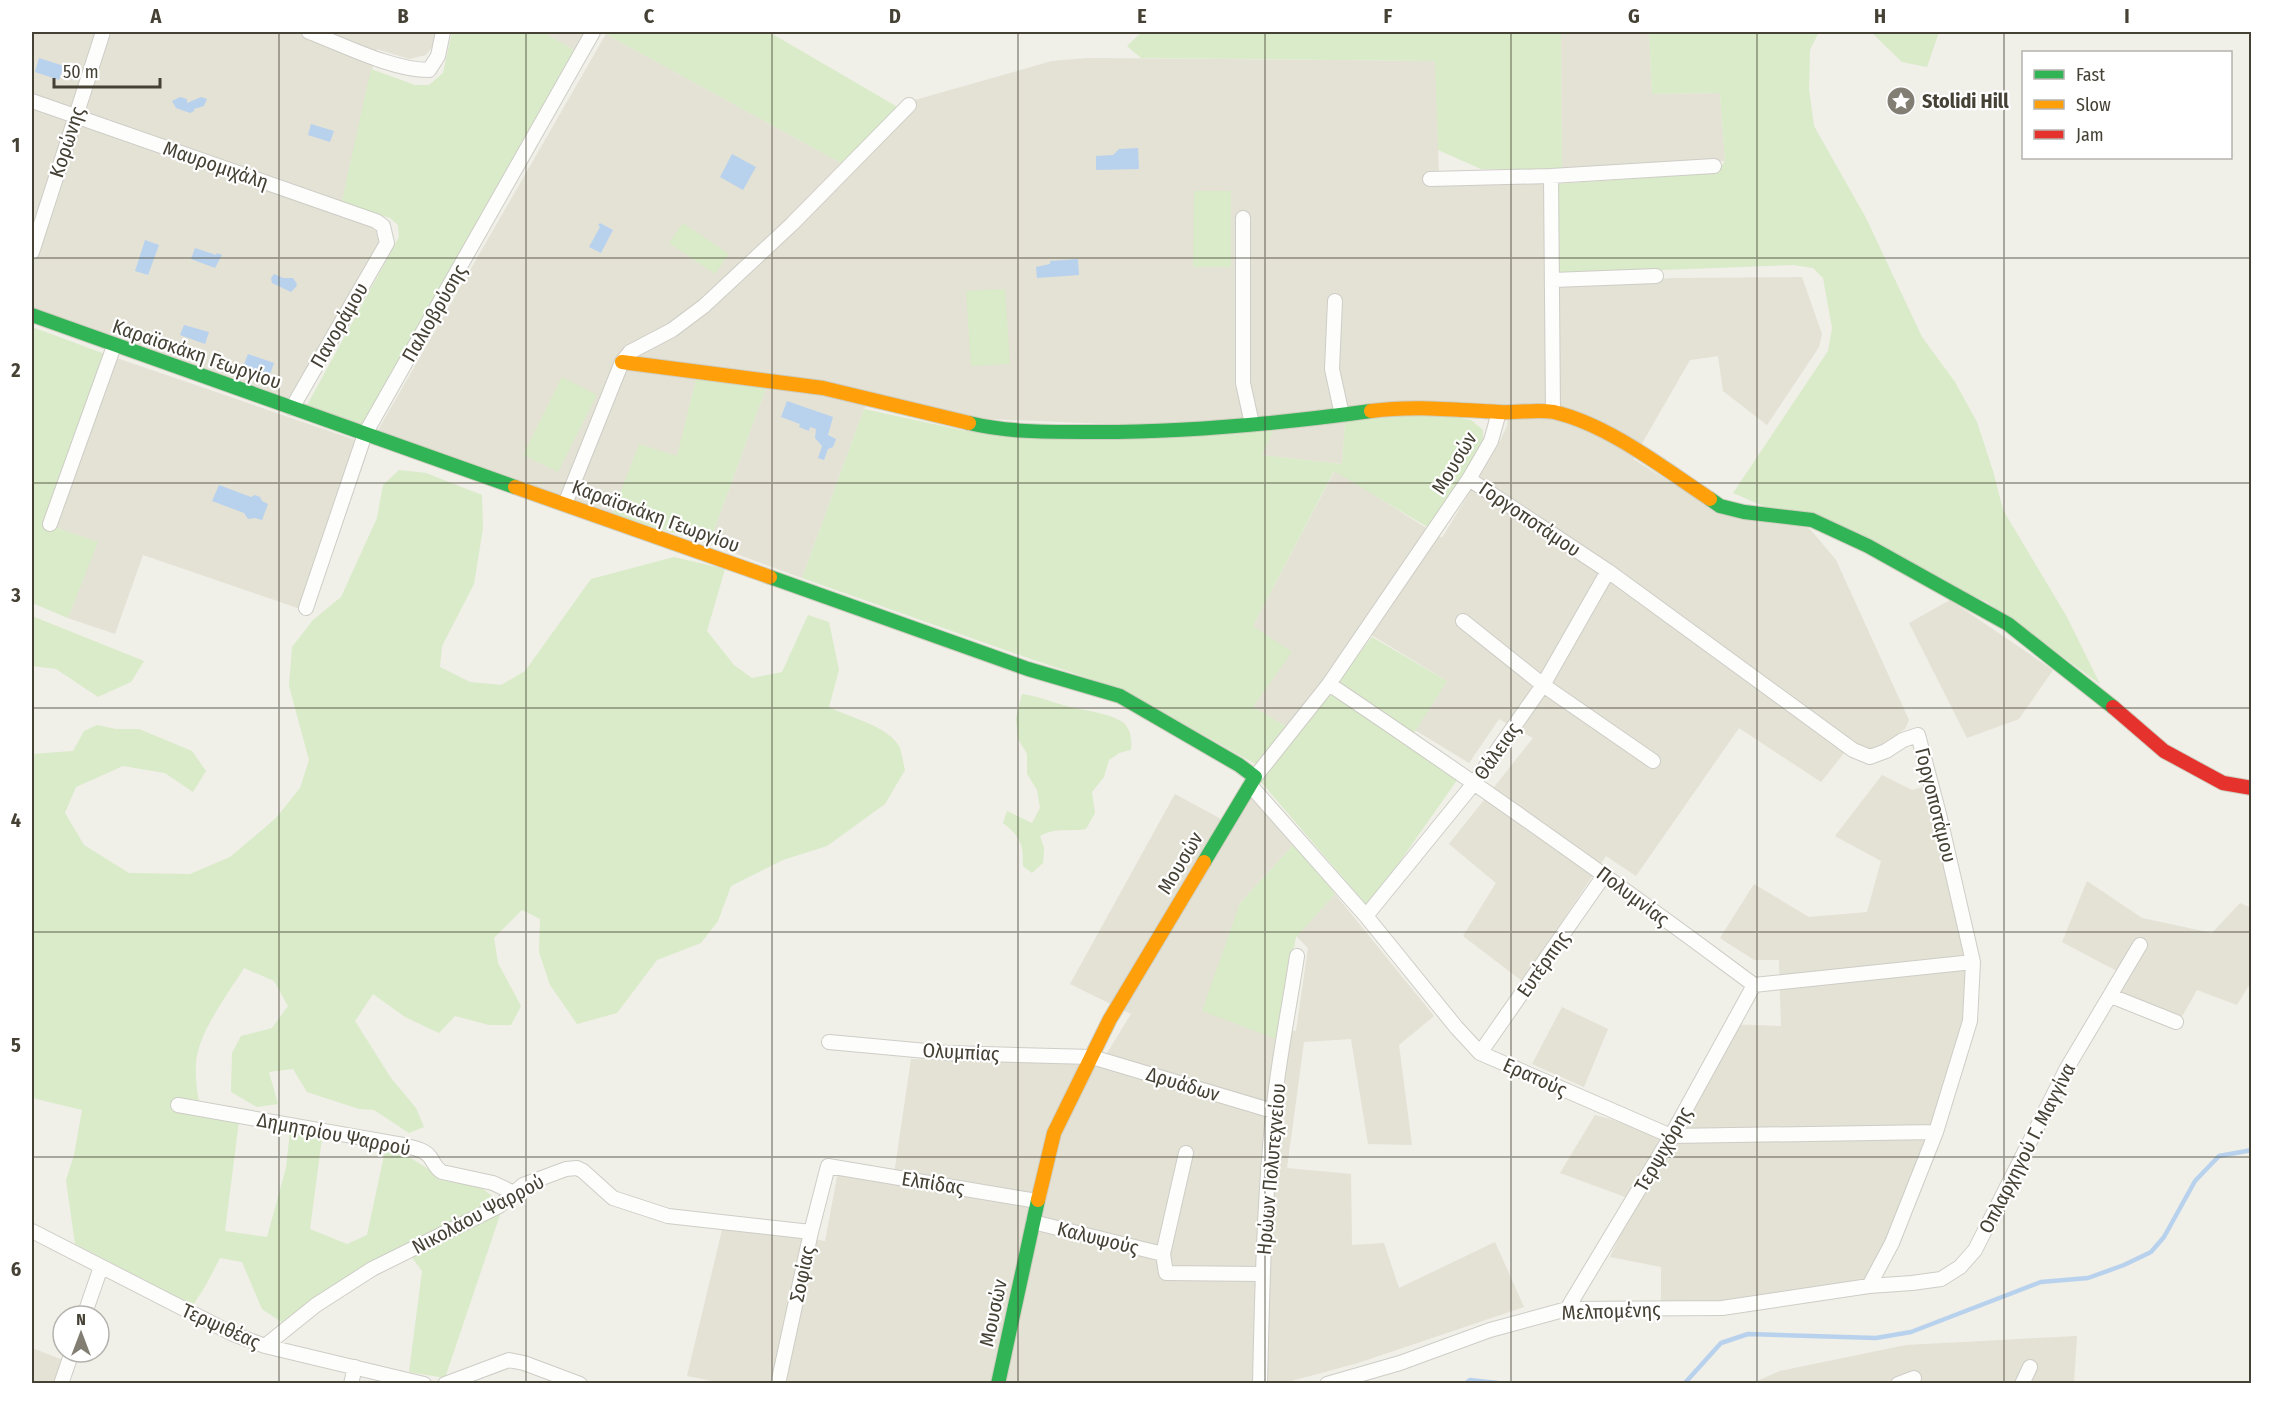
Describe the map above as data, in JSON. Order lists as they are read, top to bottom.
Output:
{
  "streets": {
    "street": [
      "Κορώνης",
      "Μαυρομιχάλη",
      "Παλιοβρύσης",
      "Πανοράμου",
      "Καραϊσκάκη Γεωργίου",
      "Μουσών",
      "Γοργοποτάμου",
      "Θάλειας",
      "Πολυμνίας",
      "Ευτέρπης",
      "Ολυμπίας",
      "Ερατούς",
      "Δρυάδων",
      "Δημητρίου Ψαρρού",
      "Οπλαρχηγού Γ. Μαγγίνα",
      "Τερψιχόρης",
      "Ηρώων Πολυτεχνείου",
      "Ελπίδας",
      "Νικολάου Ψαρρού",
      "Καλυψούς",
      "Σοφίας",
      "Μελπομένης",
      "Τερψιθέας"
    ]
  },
  "crossings": [
    ["Κορώνης", "Μαυρομιχάλη"],
    ["Μαυρομιχάλη", "Πανοράμου"],
    ["Παλιοβρύσης", "Καραϊσκάκη Γεωργίου"],
    ["Πανοράμου", "Καραϊσκάκη Γεωργίου"],
    ["Καραϊσκάκη Γεωργίου", "Μουσών"],
    ["Καραϊσκάκη Γεωργίου", "Ερατούς"],
    ["Μουσών", "Γοργοποτάμου"],
    ["Μουσών", "Πολυμνίας"],
    ["Μουσών", "Ολυμπίας"],
    ["Μουσών", "Ερατούς"],
    ["Μουσών", "Δρυάδων"],
    ["Μουσών", "Ελπίδας"],
    ["Μουσών", "Καλυψούς"],
    ["Γοργοποτάμου", "Θάλειας"],
    ["Γοργοποτάμου", "Ερατούς"],
    ["Γοργοποτάμου", "Οπλαρχηγού Γ. Μαγγίνα"],
    ["Γοργοποτάμου", "Μελπομένης"],
    ["Θάλειας", "Πολυμνίας"],
    ["Θάλειας", "Ερατούς"],
    ["Πολυμνίας", "Ευτέρπης"],
    ["Πολυμνίας", "Τερψιχόρης"],
    ["Ευτέρπης", "Ερατούς"],
    ["Ολυμπίας", "Δρυάδων"],
    ["Ερατούς", "Τερψιχόρης"],
    ["Δρυάδων", "Ηρώων Πολυτεχνείου"],
    ["Δημητρίου Ψαρρού", "Νικολάου Ψαρρού"],
    ["Οπλαρχηγού Γ. Μαγγίνα", "Μελπομένης"],
    ["Τερψιχόρης", "Μελπομένης"],
    ["Ελπίδας", "Σοφίας"],
    ["Νικολάου Ψαρρού", "Σοφίας"],
    ["Νικολάου Ψαρρού", "Τερψιθέας"]
  ],
  "places": {
    "place": ["Stolidi Hill"]
  },
  "legend": ["Fast", "Slow", "Jam"],
  "scale_bar": "50 m",
  "north": "top",
  "grid": {
    "columns": [
      "A",
      "B",
      "C",
      "D",
      "E",
      "F",
      "G",
      "H",
      "I"
    ],
    "rows": [
      "1",
      "2",
      "3",
      "4",
      "5",
      "6"
    ]
  }
}
